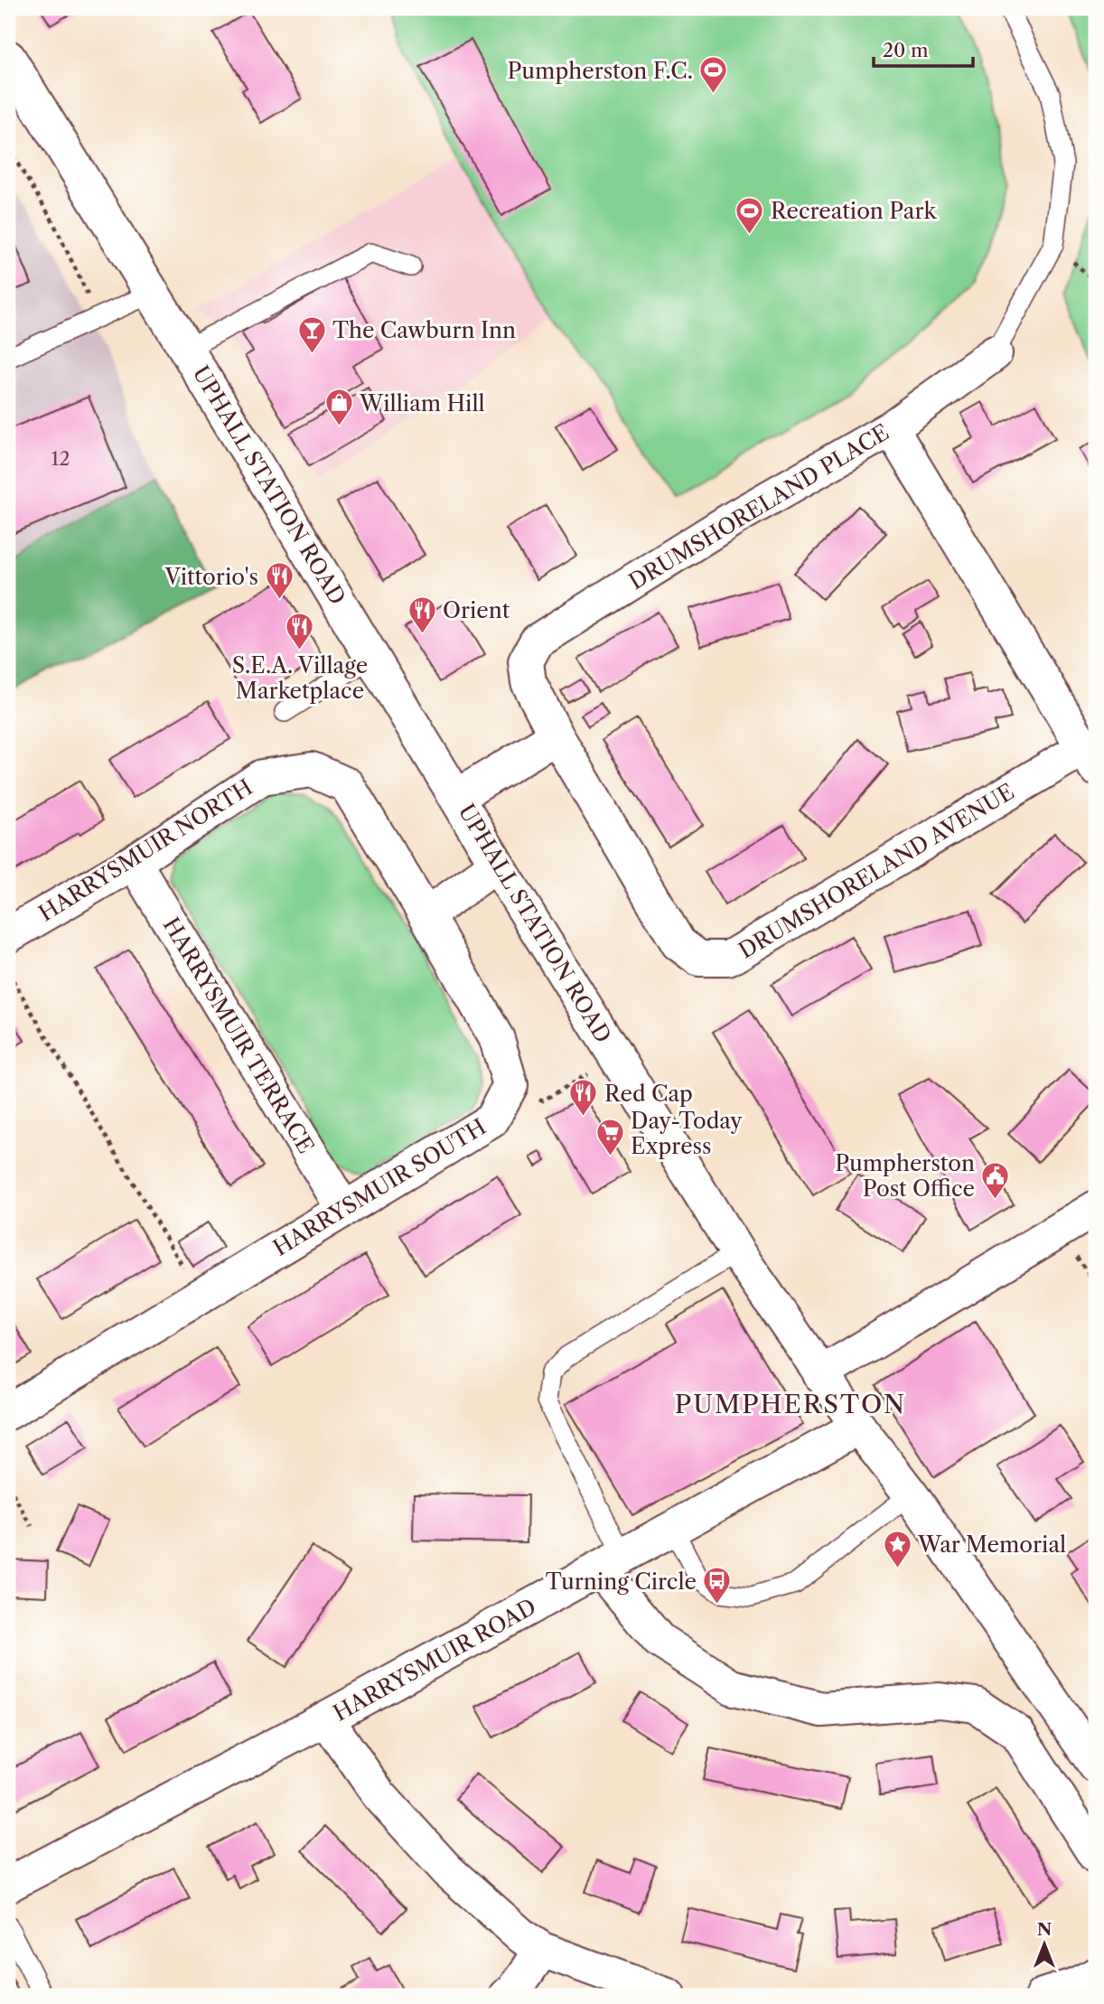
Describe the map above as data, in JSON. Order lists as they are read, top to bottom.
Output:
{
  "streets": {
    "street": [
      "UPHALL STATION ROAD",
      "DRUMSHORELAND PLACE",
      "HARRYSMUIR NORTH",
      "DRUMSHORELAND AVENUE",
      "HARRYSMUIR TERRACE",
      "HARRYSMUIR SOUTH",
      "HARRYSMUIR ROAD"
    ]
  },
  "crossings": [
    ["UPHALL STATION ROAD", "HARRYSMUIR ROAD"],
    ["DRUMSHORELAND PLACE", "DRUMSHORELAND AVENUE"],
    ["HARRYSMUIR NORTH", "HARRYSMUIR TERRACE"],
    ["HARRYSMUIR TERRACE", "HARRYSMUIR SOUTH"]
  ],
  "districts": ["PUMPHERSTON"],
  "places": {
    "sports": ["Pumpherston F.C.", "Recreation Park"],
    "bar": ["The Cawburn Inn"],
    "shop": ["William Hill"],
    "restaurant": [
      "Vittorio's",
      "Orient",
      "S.E.A. Village Marketplace",
      "Red Cap"
    ],
    "supermarket": ["Day-Today Express"],
    "public building": ["Pumpherston Post Office"],
    "place": ["War Memorial"],
    "bus stop": ["Turning Circle"]
  },
  "house_numbers": ["12"],
  "scale_bar": "20 m",
  "north": "top"
}
